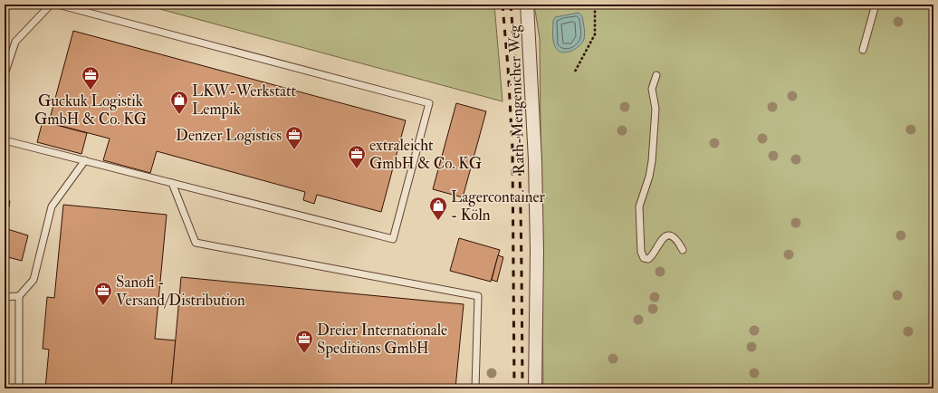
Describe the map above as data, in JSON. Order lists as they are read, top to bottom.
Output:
{
  "streets": {
    "street": ["Rath-Mengenicher Weg"]
  },
  "places": {
    "office": [
      "Guckuk Logistik GmbH & Co. KG",
      "Denzer Logistics",
      "extraleicht GmbH & Co. KG",
      "Sanofi - Versand/Distribution",
      "Dreier Internationale Speditions GmbH"
    ],
    "shop": ["LKW-Werkstatt Lempik", "Lagercontainer - Köln"]
  }
}
